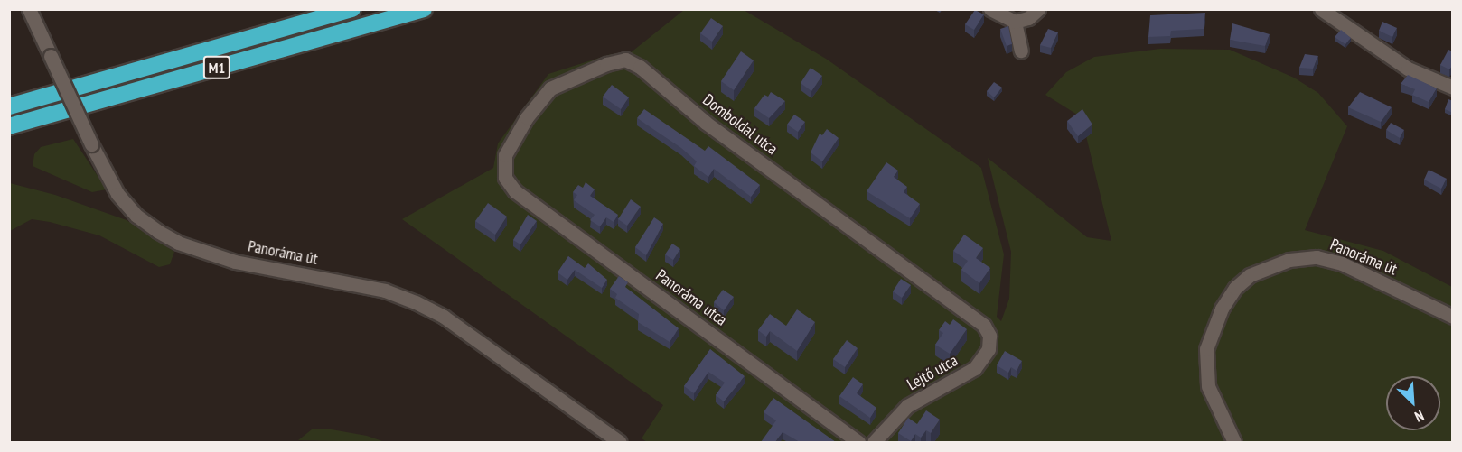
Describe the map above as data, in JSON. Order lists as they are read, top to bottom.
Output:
{
  "streets": {
    "highway": ["M1"],
    "street": [
      "Domboldal utca",
      "Panoráma út",
      "Panoráma utca",
      "Lejtő utca"
    ]
  },
  "crossings": [
    ["Domboldal utca", "Panoráma utca"],
    ["Domboldal utca", "Lejtő utca"]
  ],
  "north": "bottom right"
}
